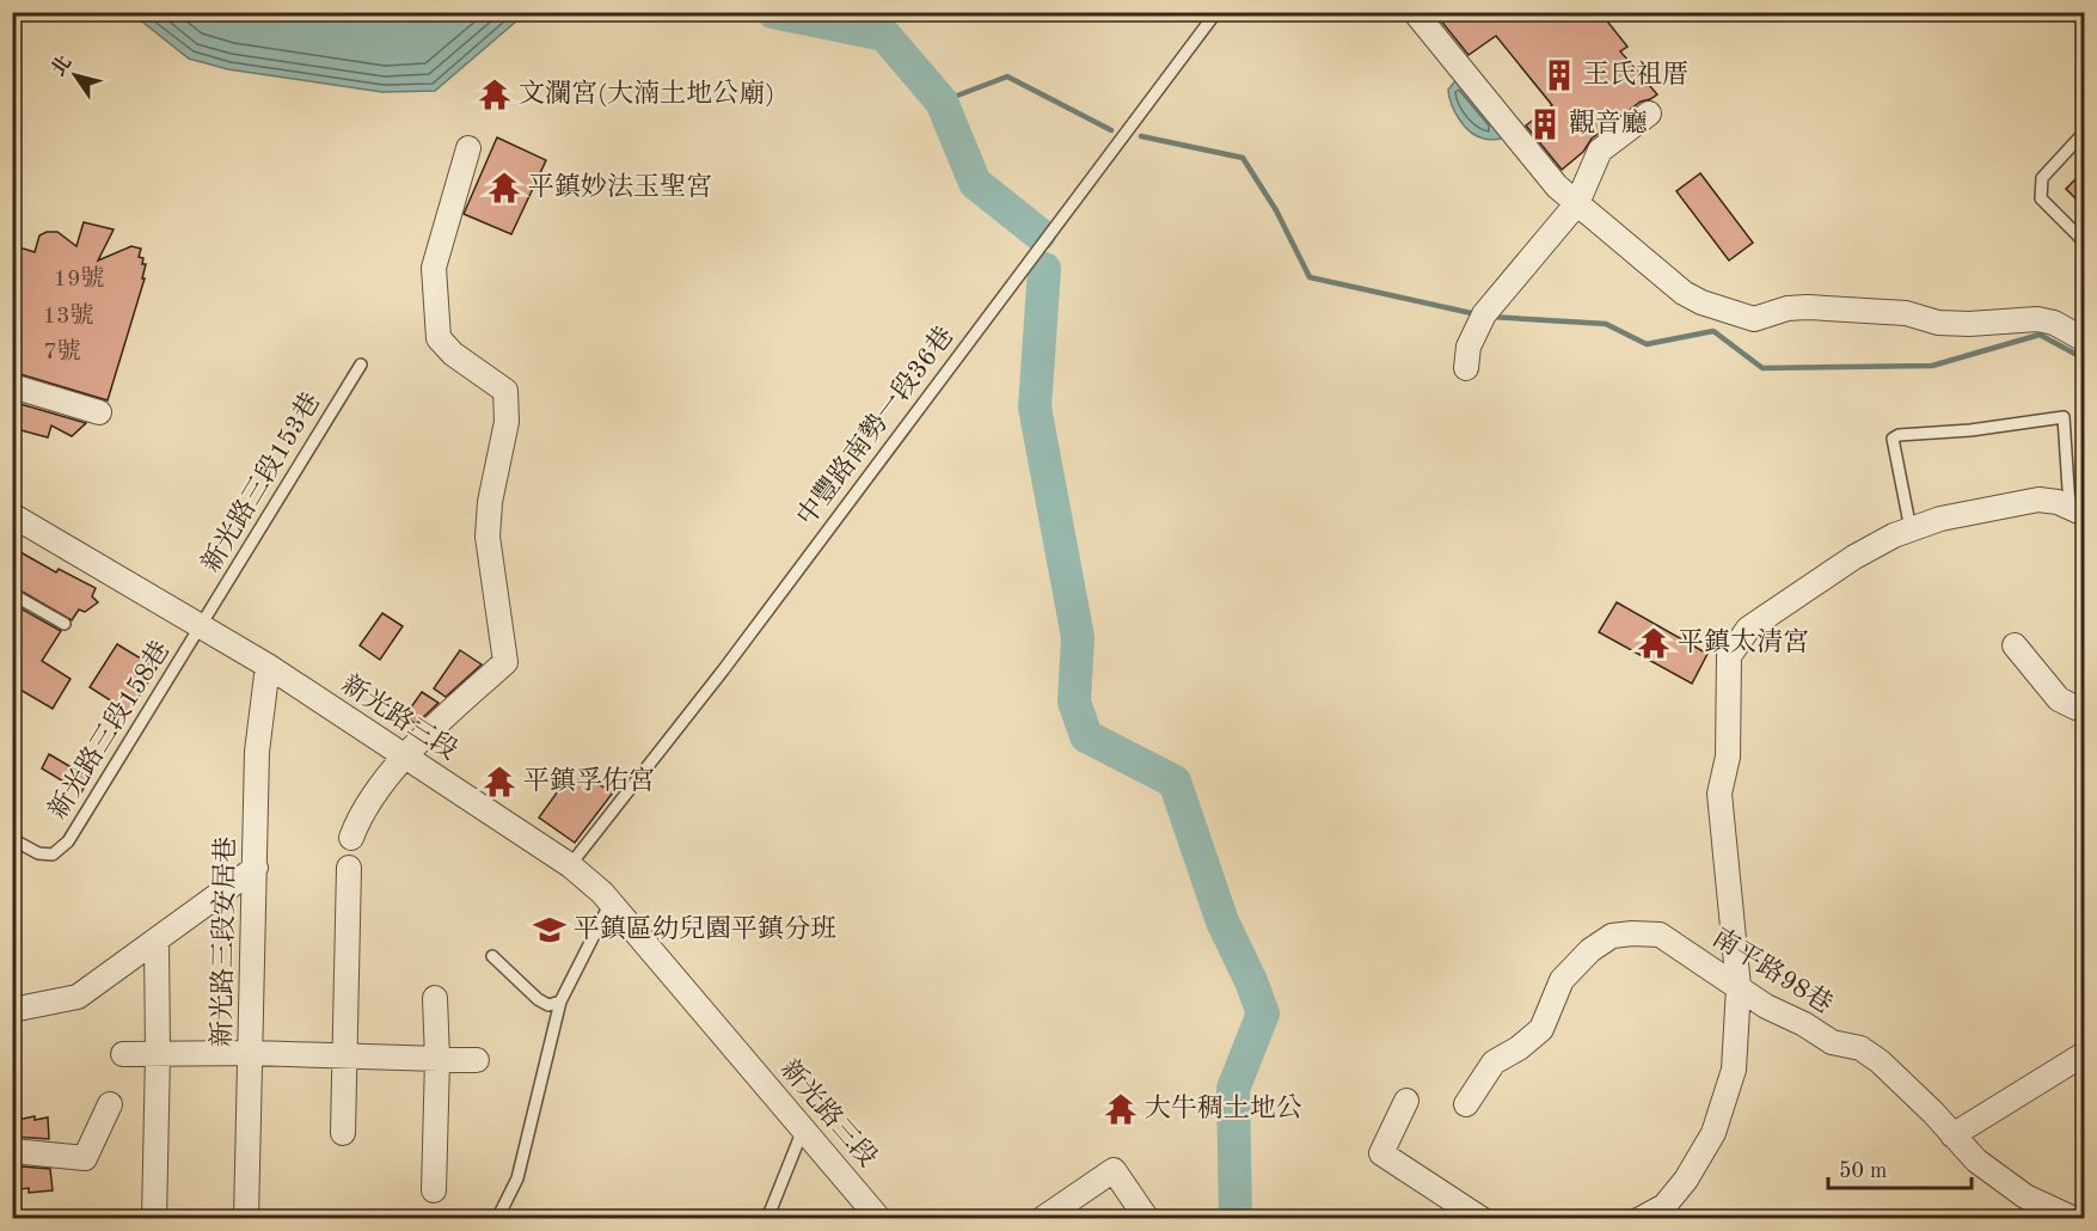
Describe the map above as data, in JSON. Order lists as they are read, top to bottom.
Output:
{
  "streets": {
    "street": ["新光路三段", "新光路三段安居巷", "南平路98巷"],
    "lane": ["中豐路南勢一段36巷", "新光路三段153巷", "新光路三段158巷"]
  },
  "crossings": [
    ["中豐路南勢一段36巷", "新光路三段"],
    ["新光路三段153巷", "新光路三段"],
    ["新光路三段153巷", "新光路三段158巷"],
    ["新光路三段", "新光路三段158巷"],
    ["新光路三段", "新光路三段安居巷"]
  ],
  "places": {
    "building": ["王氏祖厝", "觀音廳"],
    "temple": [
      "文瀾宮(大湳土地公廟)",
      "平鎮妙法玉聖宮",
      "平鎮太清宮",
      "平鎮孚佑宮",
      "大牛稠土地公"
    ],
    "school or university": ["平鎮區幼兒園平鎮分班"]
  },
  "house_numbers": ["19號", "13號", "7號"],
  "scale_bar": "50 m",
  "north": "top left"
}
